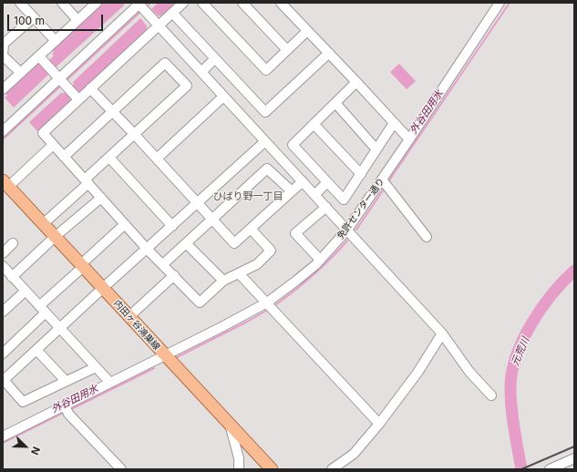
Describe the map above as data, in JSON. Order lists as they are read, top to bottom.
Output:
{
  "streets": {
    "main road": ["内田ヶ谷鴻巣線"],
    "street": ["免許センター通り"]
  },
  "crossings": [
    ["免許センター通り", "内田ヶ谷鴻巣線"]
  ],
  "districts": ["ひばり野一丁目"],
  "water": ["外谷田用水", "元荒川"],
  "scale_bar": "100 m",
  "north": "bottom right"
}
